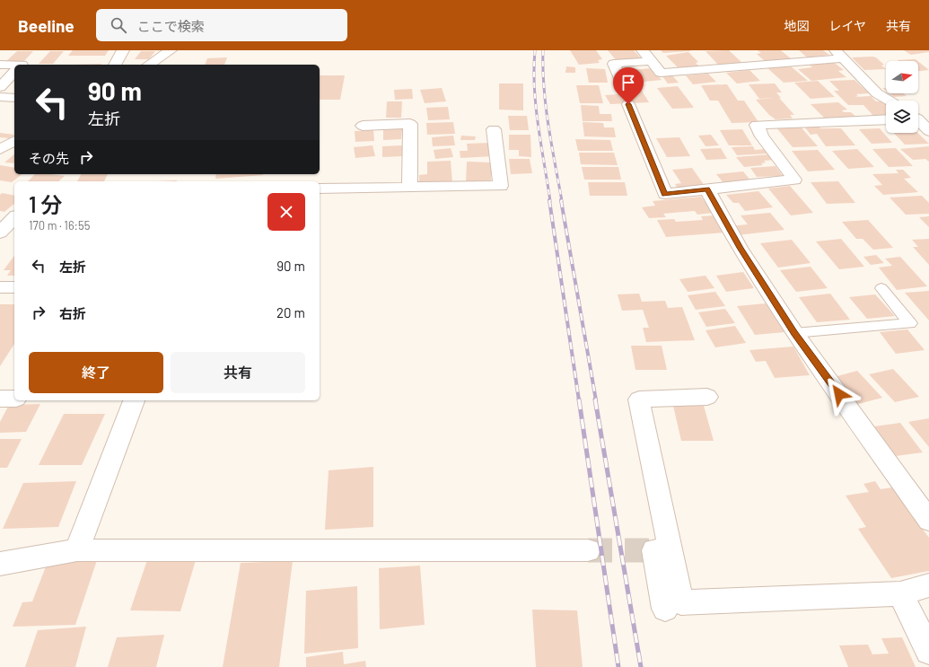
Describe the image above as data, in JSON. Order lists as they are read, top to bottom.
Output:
{
  "north": "right",
  "page": {
    "header": "Beeline",
    "search": "ここで検索",
    "nav": ["地図", "レイヤ", "共有"],
    "turn": ["90 m", "左折"],
    "then": "その先",
    "heading": ["1 分", "170 m · 16:55"],
    "list": [
      {
        "name": "左折",
        "value": "90 m"
      },
      {
        "name": "右折",
        "value": "20 m"
      }
    ],
    "buttons": ["終了", "共有"]
  }
}
